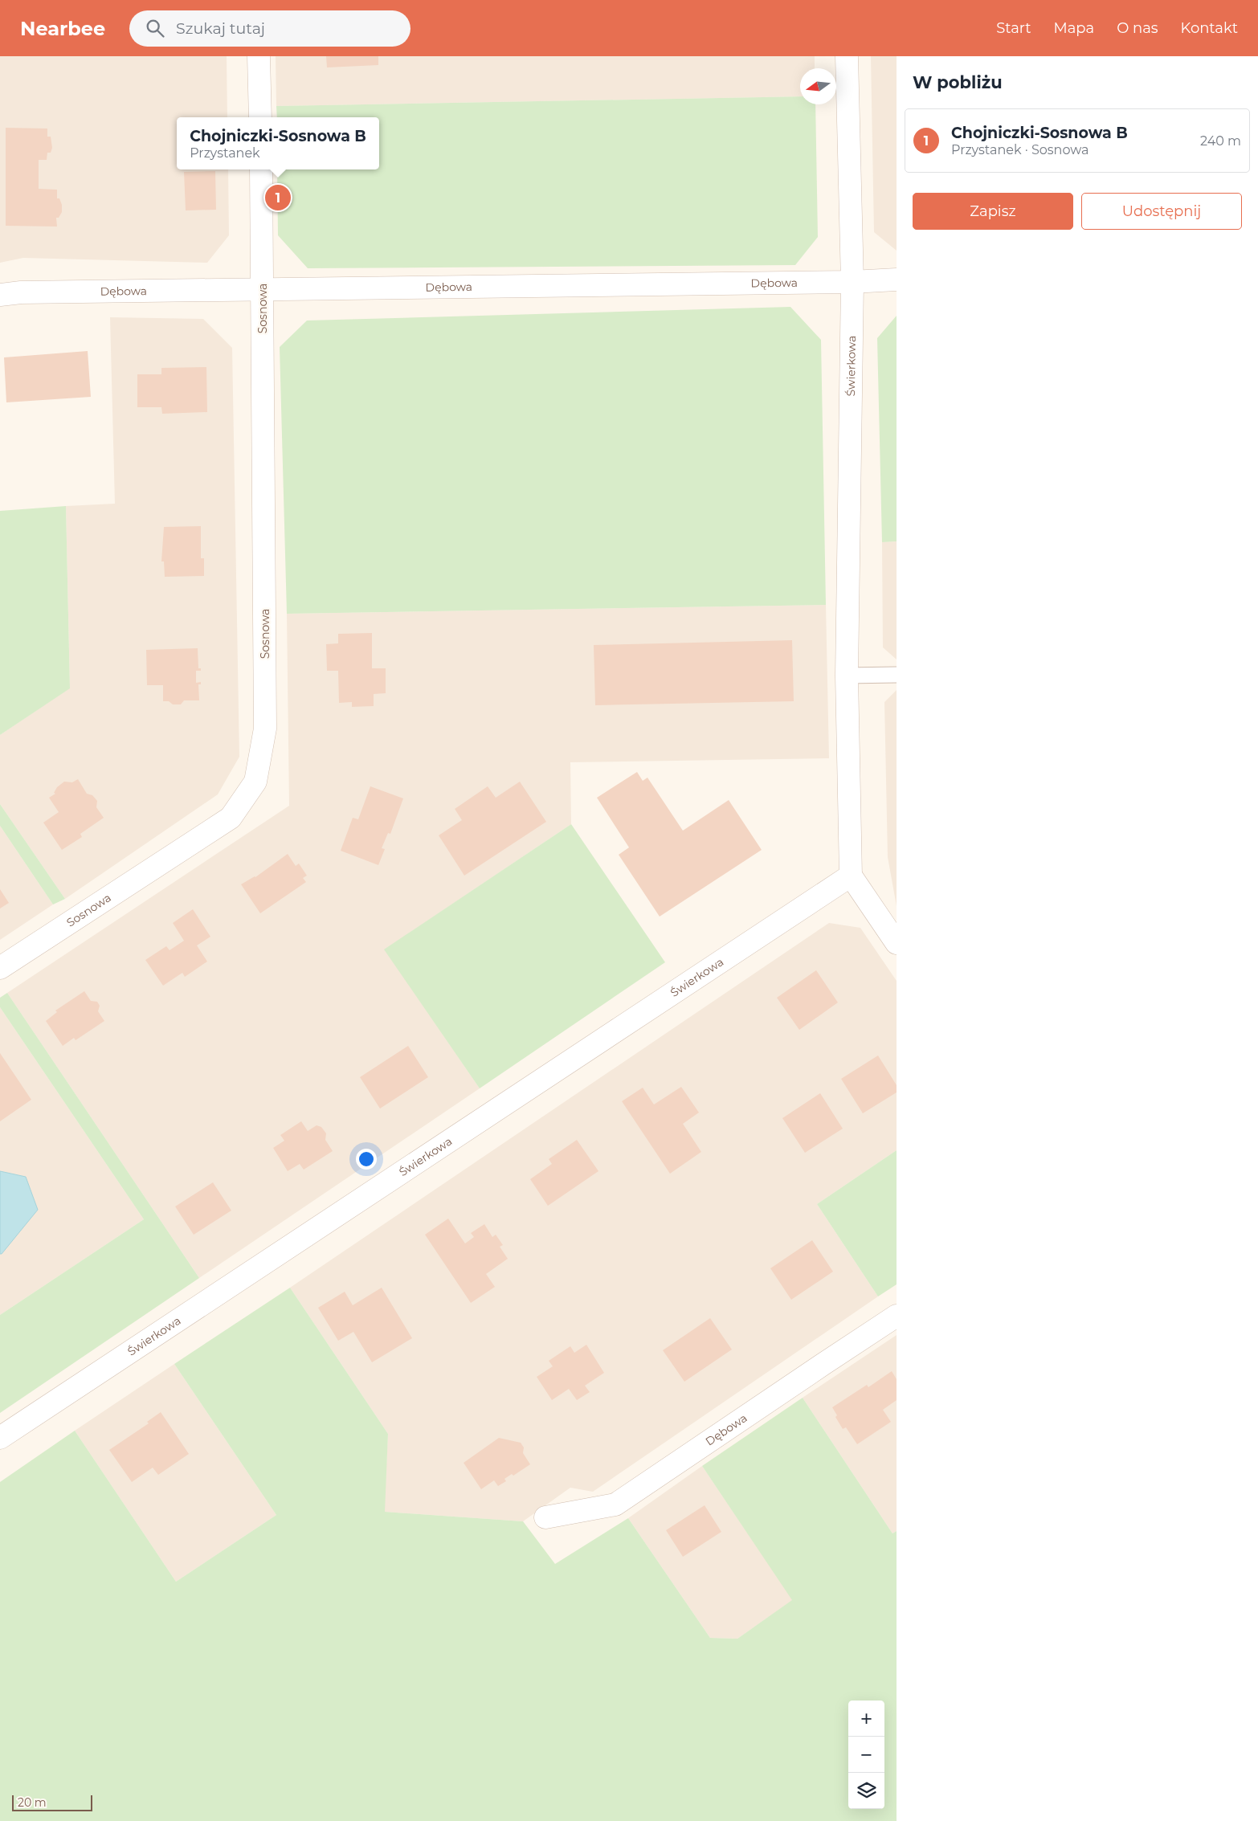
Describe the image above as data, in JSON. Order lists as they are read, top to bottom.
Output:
{
  "streets": {
    "street": ["Dębowa", "Sosnowa", "Świerkowa"]
  },
  "crossings": [
    ["Dębowa", "Sosnowa"],
    ["Dębowa", "Świerkowa"]
  ],
  "scale_bar": "20 m",
  "north": "left",
  "page": {
    "header": "Nearbee",
    "search": "Szukaj tutaj",
    "nav": [
      "Start",
      "Mapa",
      "O nas",
      "Kontakt"
    ],
    "heading": "W pobliżu",
    "list": [
      {
        "mark": "1",
        "name": "Chojniczki-Sosnowa B",
        "note": "Przystanek · Sosnowa",
        "value": "240 m"
      }
    ],
    "popup": ["Chojniczki-Sosnowa B", "Przystanek"],
    "buttons": ["Zapisz", "Udostępnij"],
    "pins": "1",
    "map_buttons": ["+", "−"],
    "scale": "20 m"
  }
}
